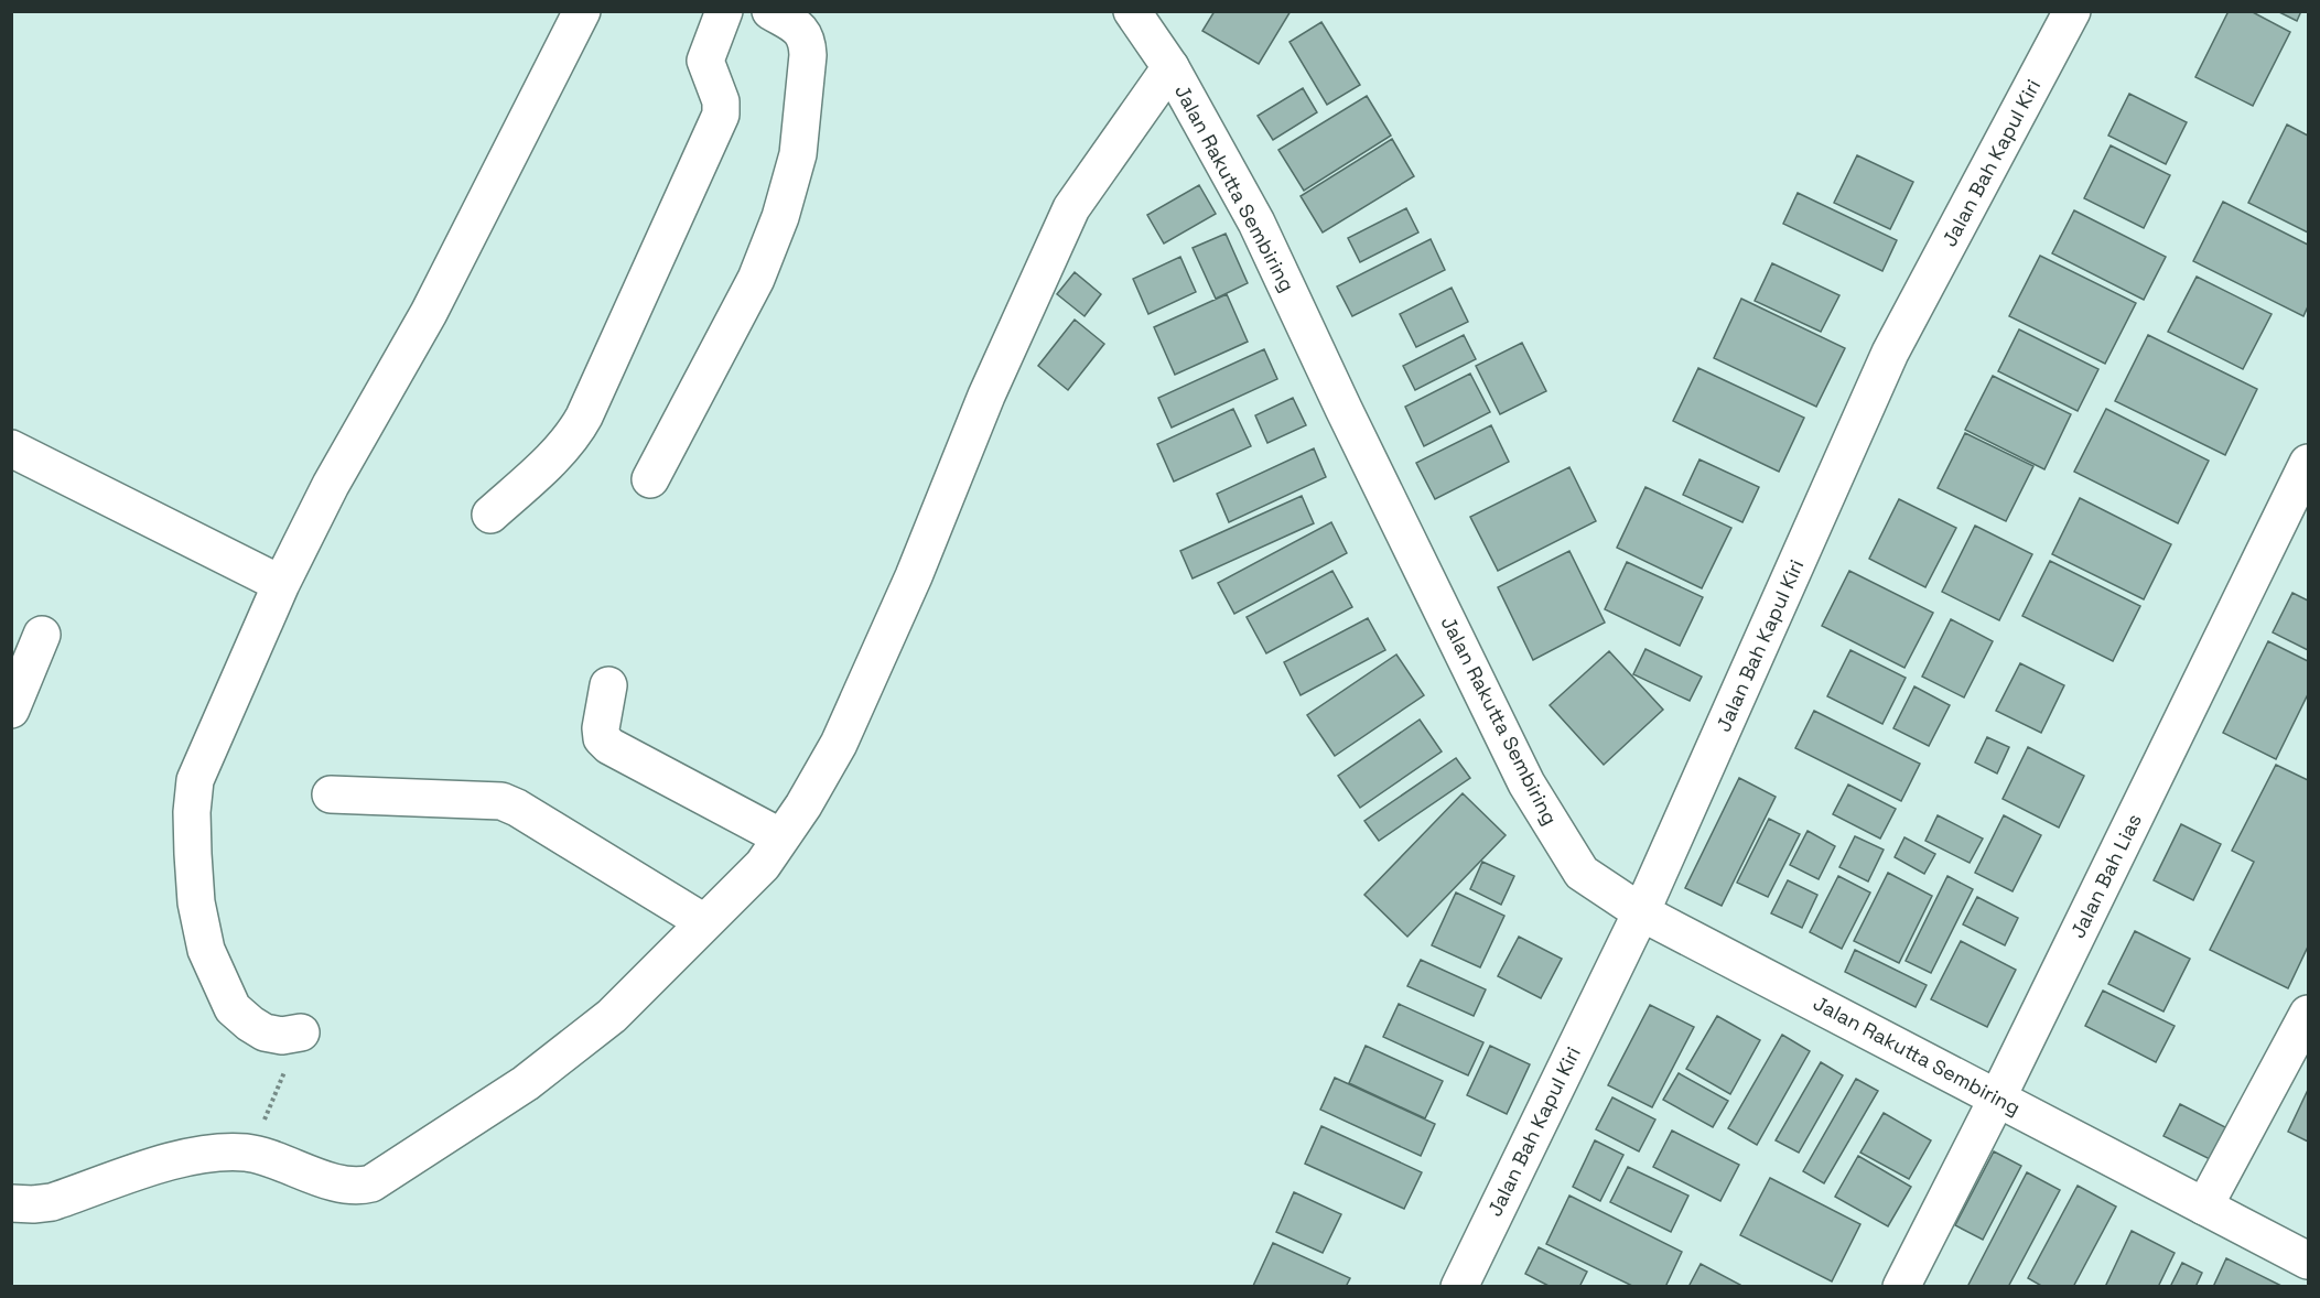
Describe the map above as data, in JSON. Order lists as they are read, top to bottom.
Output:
{
  "streets": {
    "street": ["Jalan Bah Kapul Kiri", "Jalan Rakutta Sembiring", "Jalan Bah Lias"]
  },
  "crossings": [
    ["Jalan Bah Kapul Kiri", "Jalan Rakutta Sembiring"],
    ["Jalan Rakutta Sembiring", "Jalan Bah Lias"]
  ]
}
